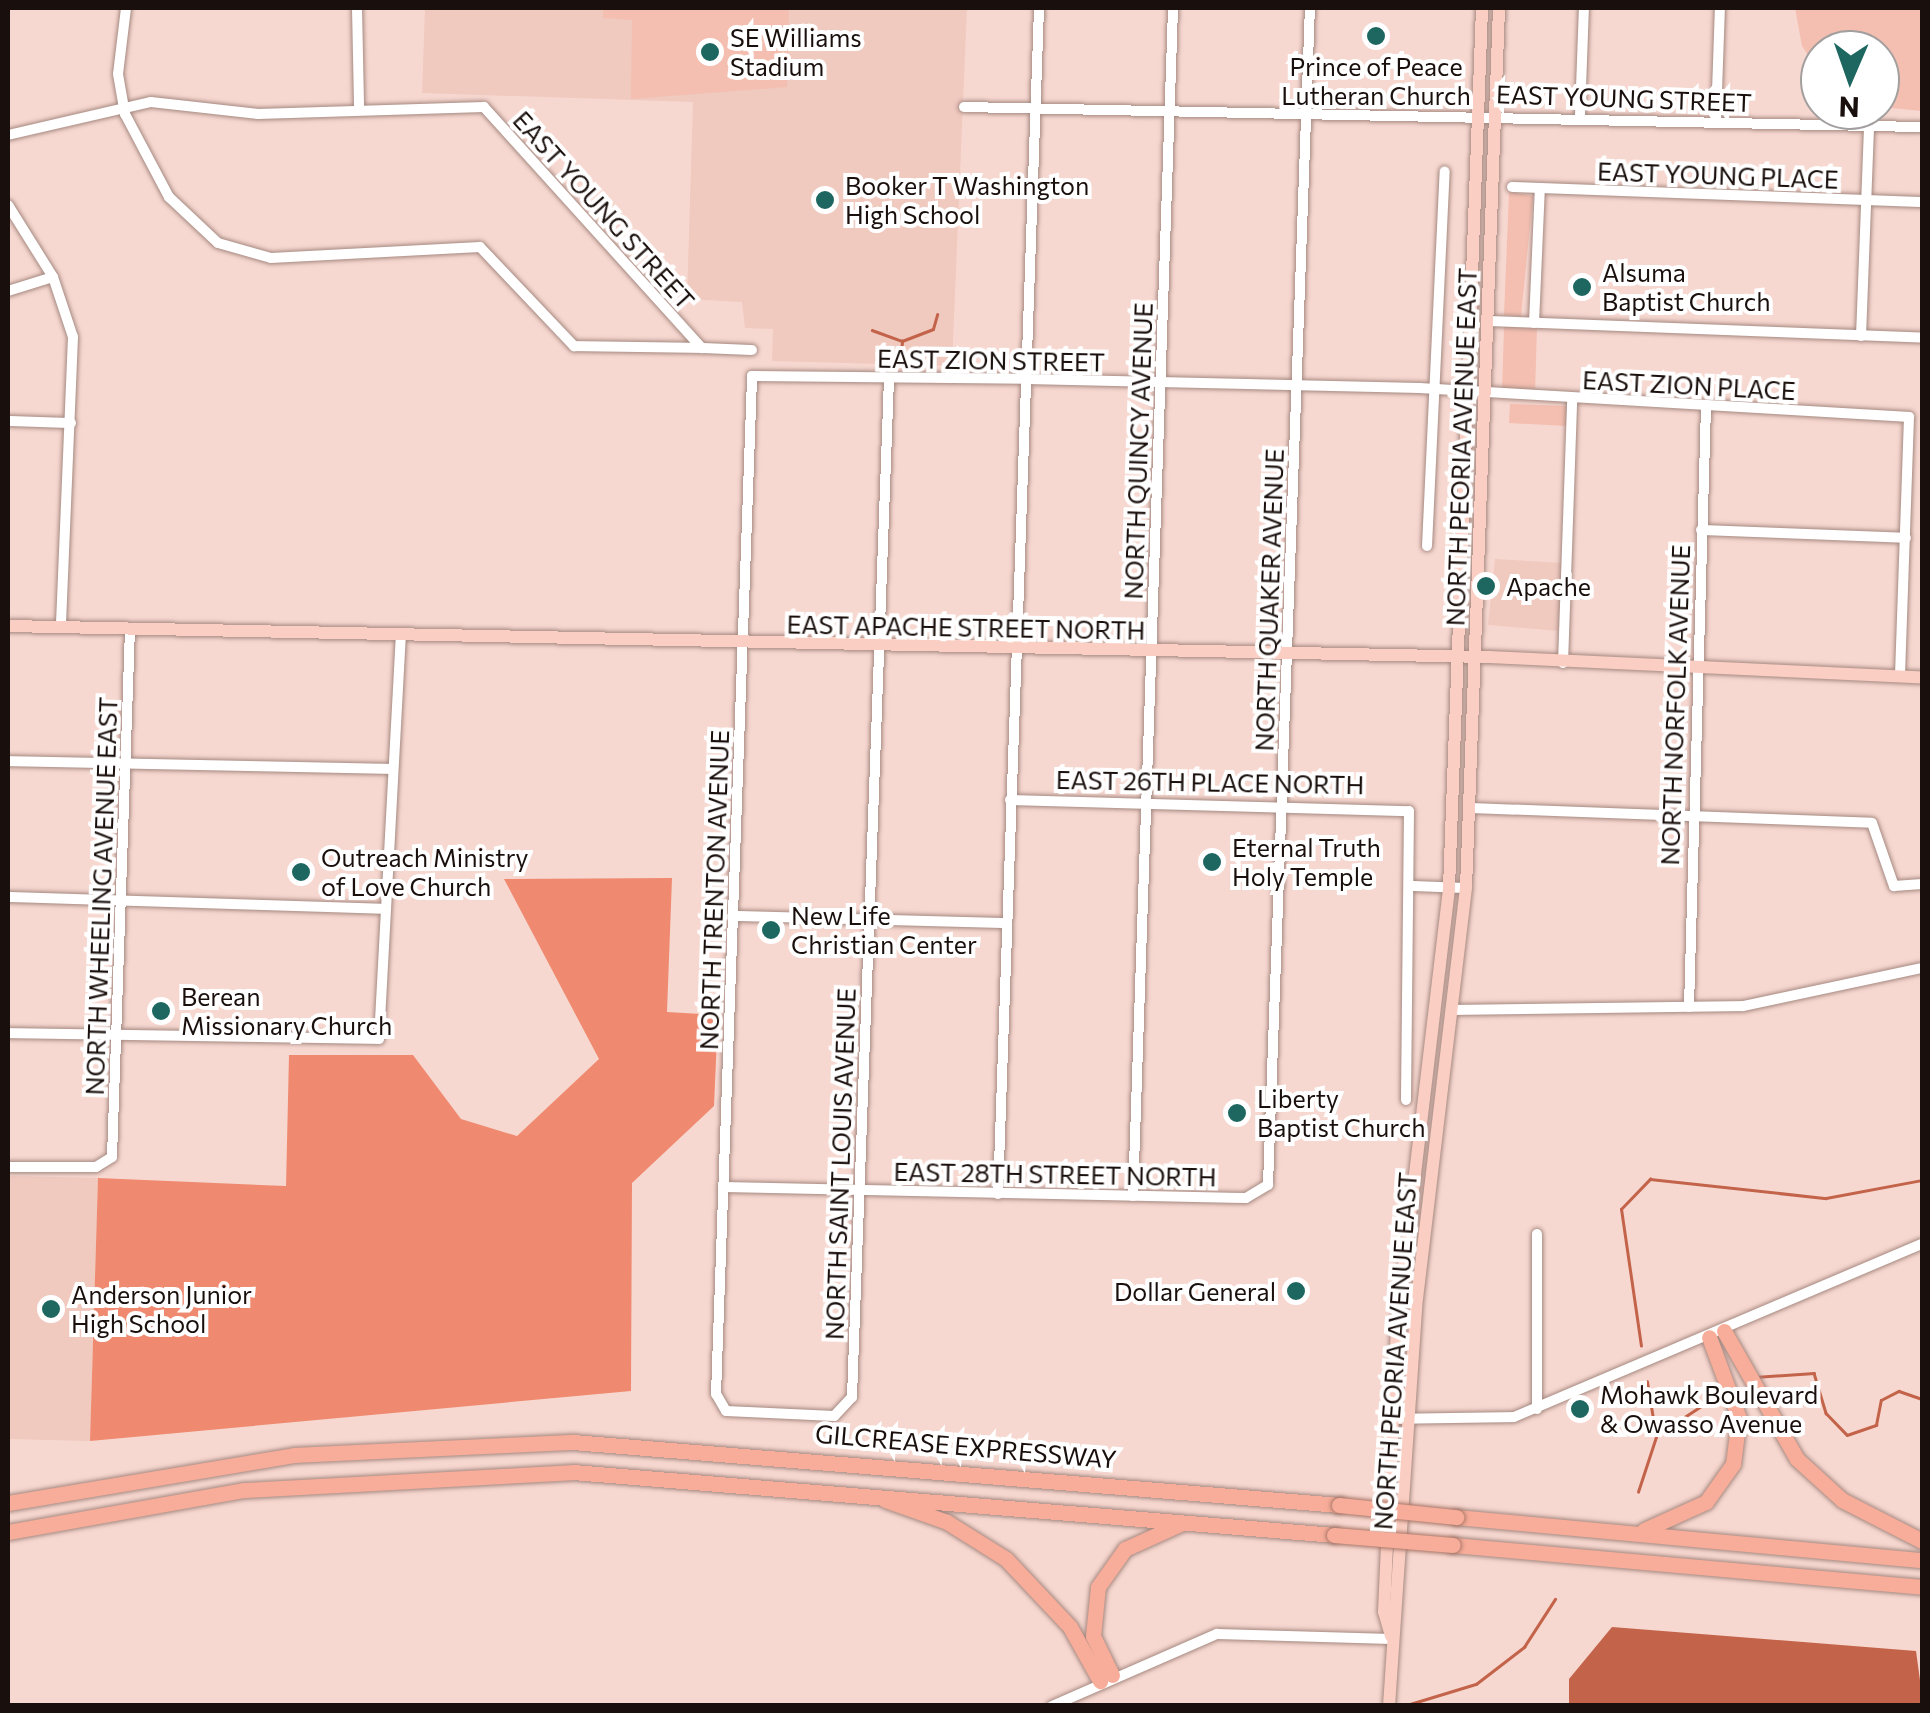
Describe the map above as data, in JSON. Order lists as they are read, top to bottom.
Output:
{
  "streets": {
    "highway": ["GILCREASE EXPRESSWAY"],
    "main road": ["NORTH PEORIA AVENUE EAST", "EAST APACHE STREET NORTH"],
    "street": [
      "EAST YOUNG STREET",
      "EAST YOUNG PLACE",
      "EAST ZION STREET",
      "EAST ZION PLACE",
      "NORTH QUINCY AVENUE",
      "NORTH QUAKER AVENUE",
      "NORTH NORFOLK AVENUE",
      "EAST 26TH PLACE NORTH",
      "NORTH TRENTON AVENUE",
      "NORTH WHEELING AVENUE EAST",
      "NORTH SAINT LOUIS AVENUE",
      "EAST 28TH STREET NORTH"
    ]
  },
  "crossings": [
    ["EAST YOUNG STREET", "NORTH PEORIA AVENUE EAST"],
    ["EAST YOUNG STREET", "NORTH QUINCY AVENUE"],
    ["EAST YOUNG STREET", "NORTH QUAKER AVENUE"],
    ["EAST ZION STREET", "EAST ZION PLACE"],
    ["EAST ZION STREET", "NORTH PEORIA AVENUE EAST"],
    ["EAST ZION STREET", "NORTH QUINCY AVENUE"],
    ["EAST ZION STREET", "NORTH QUAKER AVENUE"],
    ["EAST ZION STREET", "NORTH TRENTON AVENUE"],
    ["EAST ZION STREET", "NORTH SAINT LOUIS AVENUE"],
    ["EAST ZION PLACE", "NORTH PEORIA AVENUE EAST"],
    ["EAST ZION PLACE", "NORTH NORFOLK AVENUE"],
    ["NORTH PEORIA AVENUE EAST", "EAST APACHE STREET NORTH"],
    ["NORTH QUINCY AVENUE", "EAST APACHE STREET NORTH"],
    ["NORTH QUINCY AVENUE", "EAST 26TH PLACE NORTH"],
    ["NORTH QUINCY AVENUE", "EAST 28TH STREET NORTH"],
    ["NORTH QUAKER AVENUE", "EAST APACHE STREET NORTH"],
    ["NORTH QUAKER AVENUE", "EAST 26TH PLACE NORTH"],
    ["NORTH QUAKER AVENUE", "EAST 28TH STREET NORTH"],
    ["EAST APACHE STREET NORTH", "NORTH NORFOLK AVENUE"],
    ["EAST APACHE STREET NORTH", "NORTH TRENTON AVENUE"],
    ["EAST APACHE STREET NORTH", "NORTH WHEELING AVENUE EAST"],
    ["EAST APACHE STREET NORTH", "NORTH SAINT LOUIS AVENUE"],
    ["NORTH TRENTON AVENUE", "NORTH SAINT LOUIS AVENUE"],
    ["NORTH TRENTON AVENUE", "EAST 28TH STREET NORTH"],
    ["NORTH SAINT LOUIS AVENUE", "EAST 28TH STREET NORTH"]
  ],
  "places": [
    "Prince of Peace Lutheran Church",
    "SE Williams Stadium",
    "Booker T Washington High School",
    "Alsuma Baptist Church",
    "Apache",
    "Eternal Truth Holy Temple",
    "Outreach Ministry of Love Church",
    "New Life Christian Center",
    "Berean Missionary Church",
    "Liberty Baptist Church",
    "Dollar General",
    "Anderson Junior High School",
    "Mohawk Boulevard & Owasso Avenue"
  ],
  "north": "bottom"
}
